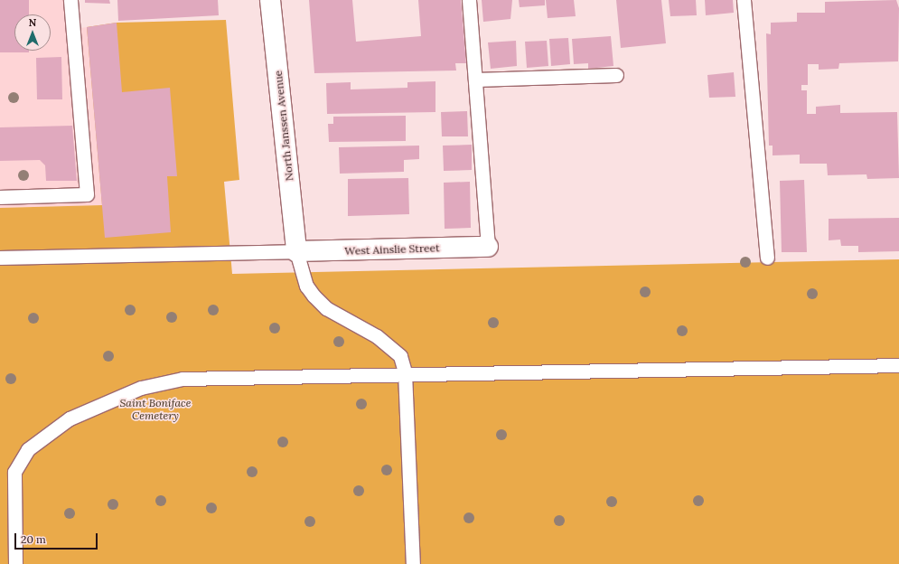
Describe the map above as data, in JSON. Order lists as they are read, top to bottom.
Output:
{
  "streets": {
    "street": ["North Janssen Avenue", "West Ainslie Street"]
  },
  "crossings": [
    ["North Janssen Avenue", "West Ainslie Street"]
  ],
  "parks": ["Saint Boniface Cemetery"],
  "scale_bar": "20 m",
  "north": "top"
}
